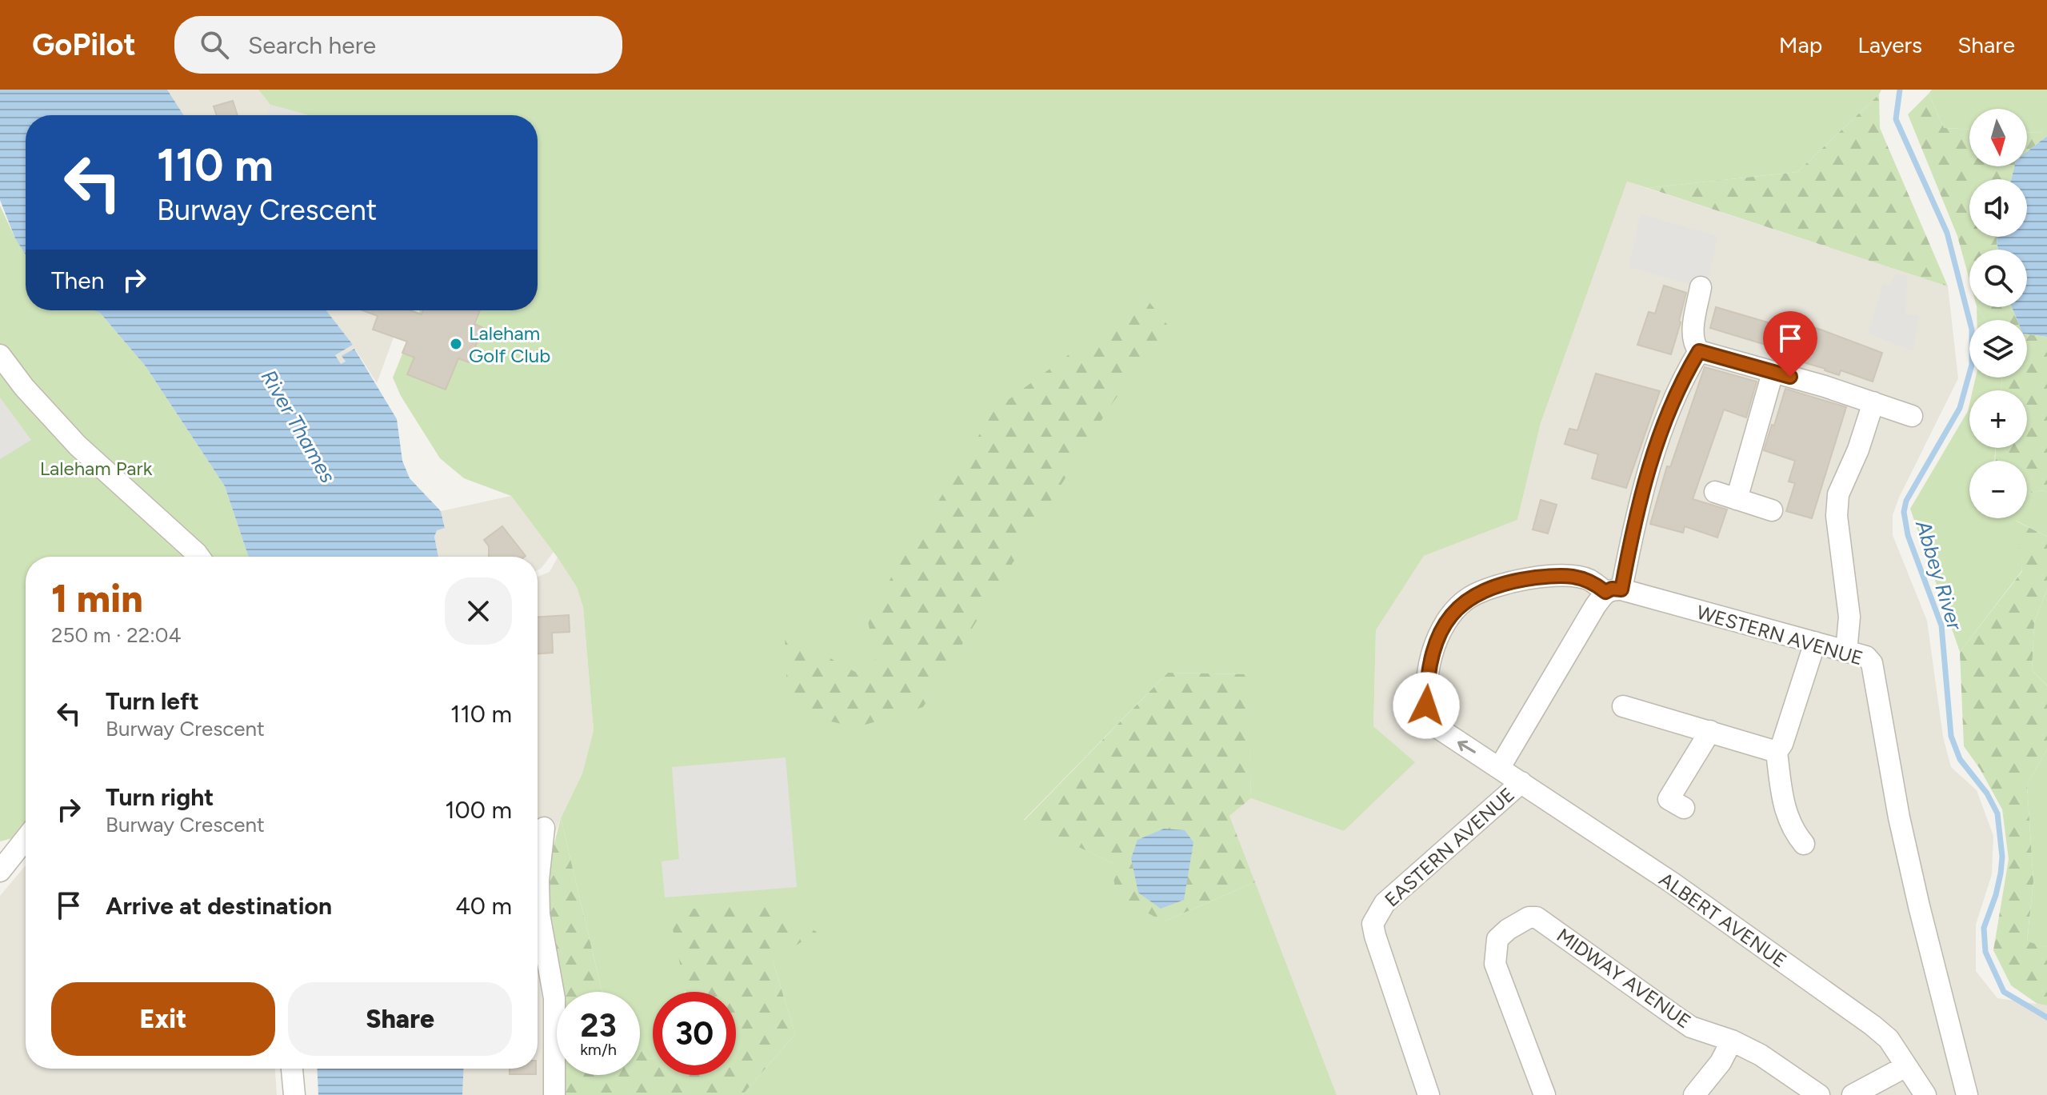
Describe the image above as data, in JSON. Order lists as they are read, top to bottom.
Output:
{
  "streets": {
    "street": [
      "WESTERN AVENUE",
      "EASTERN AVENUE",
      "ALBERT AVENUE",
      "MIDWAY AVENUE"
    ]
  },
  "crossings": [
    ["WESTERN AVENUE", "ALBERT AVENUE"],
    ["EASTERN AVENUE", "ALBERT AVENUE"]
  ],
  "water": ["River Thames", "Abbey River"],
  "parks": ["Laleham Park"],
  "places": ["Laleham Golf Club"],
  "north": "bottom",
  "page": {
    "header": "GoPilot",
    "search": "Search here",
    "nav": ["Map", "Layers", "Share"],
    "map_buttons": ["+", "−"],
    "turn": ["110 m", "Burway Crescent"],
    "then": "Then",
    "heading": ["1 min", "250 m · 22:04"],
    "list": [
      {
        "name": "Turn left",
        "note": "Burway Crescent",
        "value": "110 m"
      },
      {
        "name": "Turn right",
        "note": "Burway Crescent",
        "value": "100 m"
      },
      {
        "name": "Arrive at destination",
        "value": "40 m"
      }
    ],
    "buttons": ["Exit", "Share"],
    "speed": "23 km/h",
    "limit": "30"
  }
}
